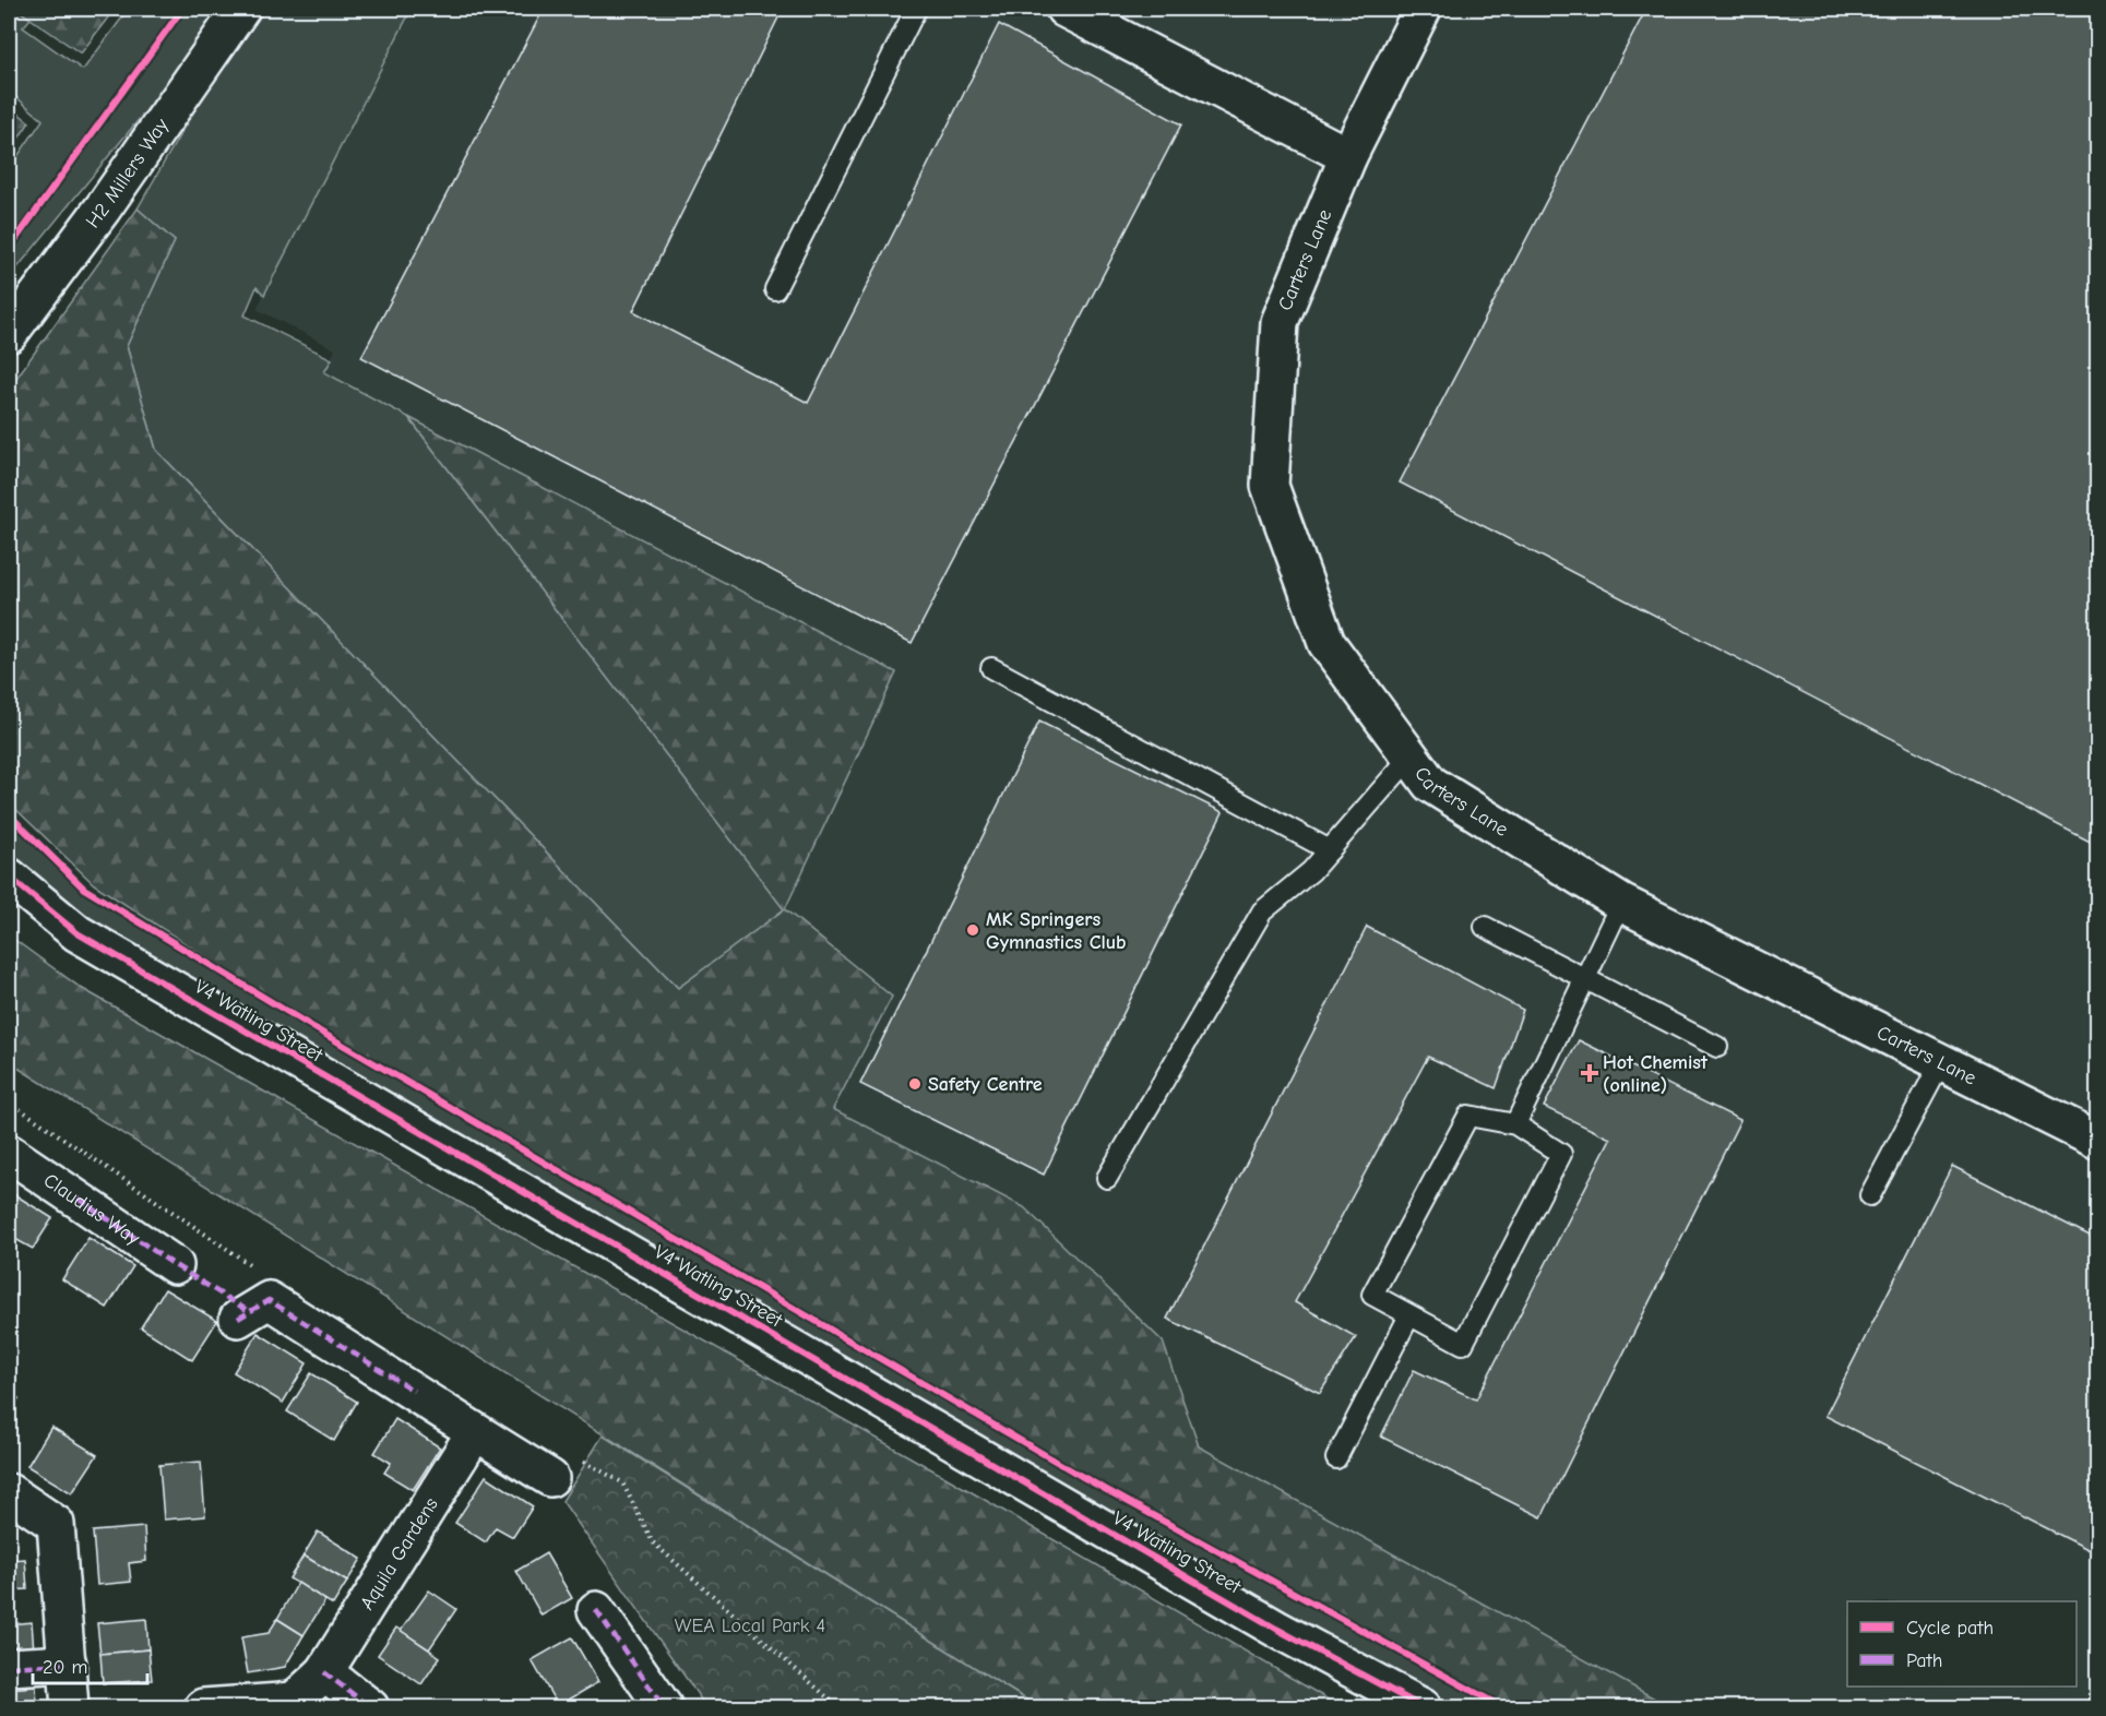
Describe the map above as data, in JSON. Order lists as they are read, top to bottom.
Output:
{
  "streets": {
    "street": [
      "H2 Millers Way",
      "Carters Lane",
      "V4 Watling Street",
      "Claudius Way",
      "Aquila Gardens"
    ]
  },
  "parks": ["WEA Local Park 4"],
  "places": {
    "other": ["MK Springers Gymnastics Club", "Safety Centre"],
    "health": ["Hot Chemist (online)"]
  },
  "legend": ["Cycle path", "Path"],
  "scale_bar": "20 m"
}
